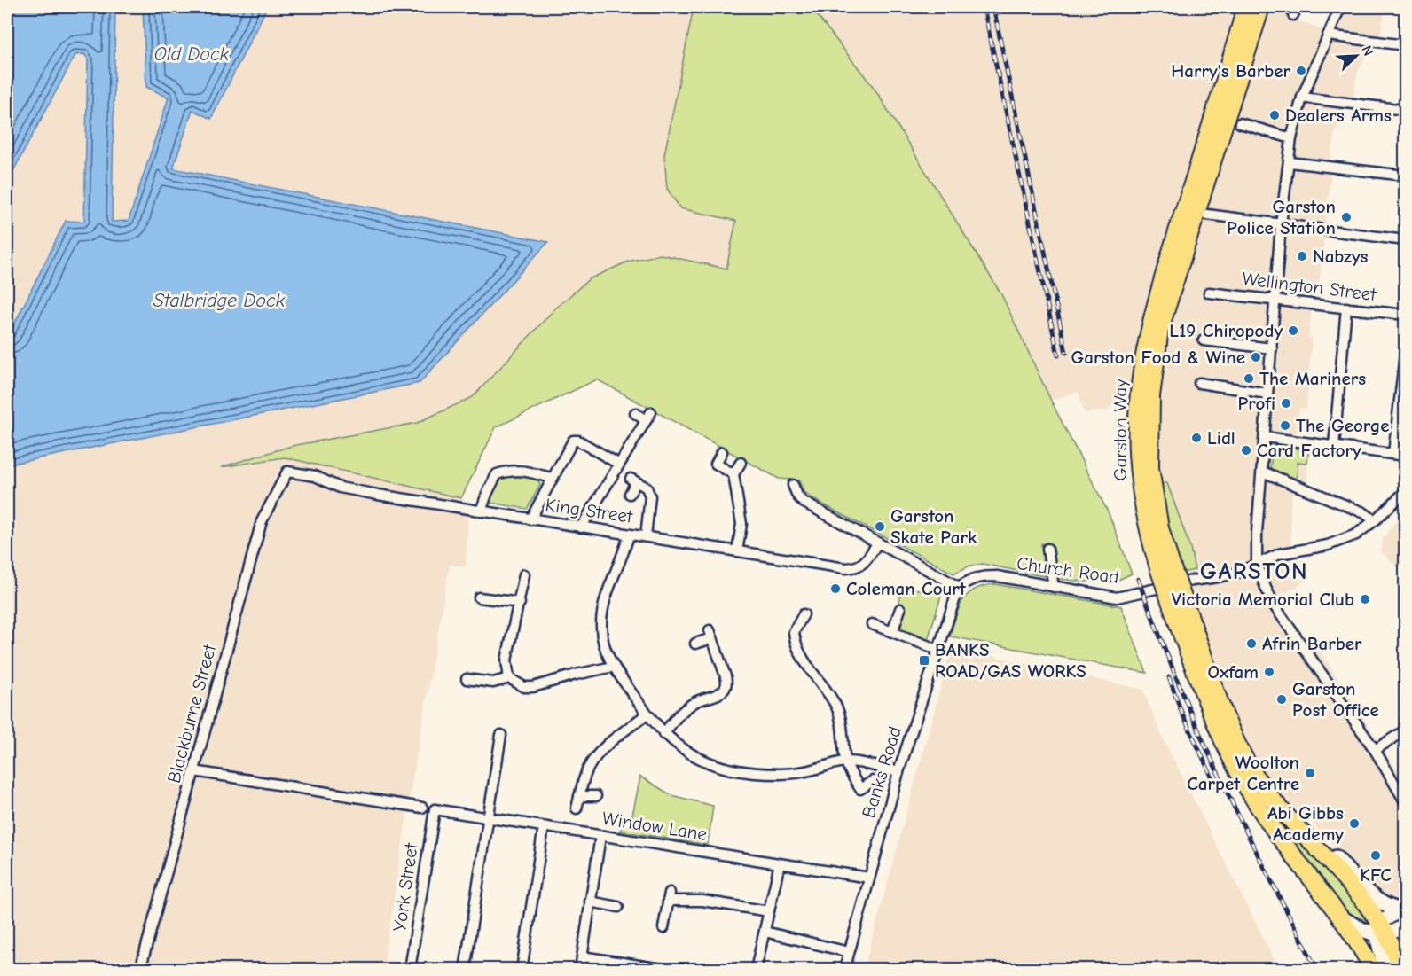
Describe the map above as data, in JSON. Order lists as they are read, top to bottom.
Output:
{
  "streets": {
    "highway": ["Garston Way"],
    "street": [
      "Wellington Street",
      "King Street",
      "Church Road",
      "Blackburne Street",
      "Banks Road",
      "Window Lane",
      "York Street"
    ]
  },
  "crossings": [
    ["King Street", "Blackburne Street"],
    ["Church Road", "Banks Road"],
    ["Banks Road", "Window Lane"],
    ["Window Lane", "York Street"]
  ],
  "districts": ["GARSTON"],
  "water": ["Old Dock", "Stalbridge Dock"],
  "places": {
    "other": [
      "Harry's Barber",
      "Dealers Arms",
      "Garston Police Station",
      "Nabzys",
      "L19 Chiropody",
      "Garston Food & Wine",
      "The Mariners",
      "Profi",
      "The George",
      "Lidl",
      "Card Factory",
      "Garston Skate Park",
      "Coleman Court",
      "Victoria Memorial Club",
      "Afrin Barber",
      "Oxfam",
      "Garston Post Office",
      "Woolton Carpet Centre",
      "Abi Gibbs Academy",
      "KFC"
    ],
    "transit": ["BANKS ROAD/GAS WORKS"]
  },
  "north": "top right"
}
